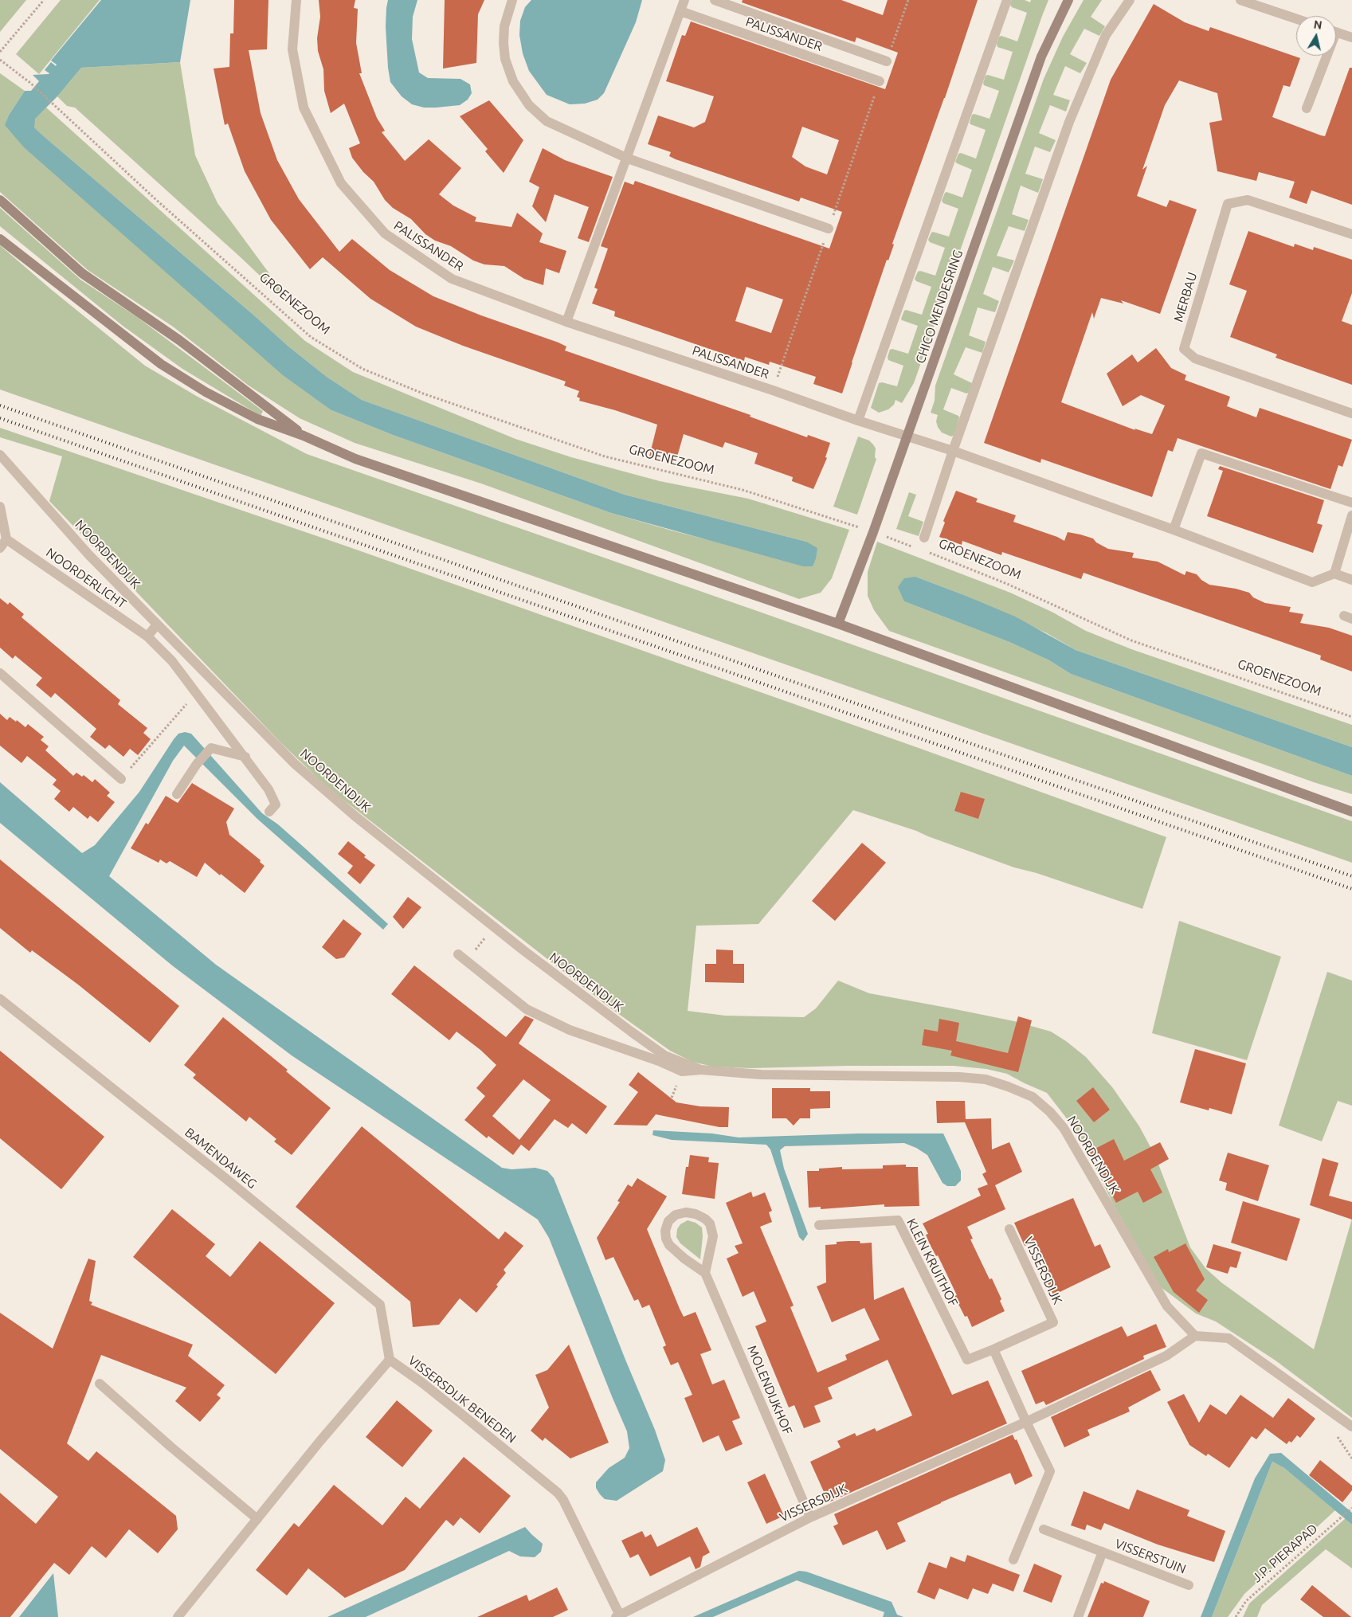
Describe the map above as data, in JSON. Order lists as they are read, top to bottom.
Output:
{
  "streets": {
    "street": [
      "PALISSANDER",
      "MERBAU",
      "CHICO MENDESRING",
      "NOORDENDIJK",
      "NOORDERLICHT",
      "BAMENDAWEG",
      "KLEIN KRUITHOF",
      "VISSERSDIJK",
      "MOLENDIJKHOF",
      "VISSERSDIJK BENEDEN",
      "VISSERSTUIN"
    ],
    "path": ["GROENEZOOM", "J.P. PIERAPAD"]
  },
  "crossings": [
    ["PALISSANDER", "CHICO MENDESRING"],
    ["GROENEZOOM", "CHICO MENDESRING"],
    ["NOORDENDIJK", "NOORDERLICHT"],
    ["NOORDENDIJK", "VISSERSDIJK"],
    ["BAMENDAWEG", "VISSERSDIJK BENEDEN"],
    ["KLEIN KRUITHOF", "VISSERSDIJK"],
    ["VISSERSDIJK", "MOLENDIJKHOF"],
    ["VISSERSDIJK", "VISSERSDIJK BENEDEN"]
  ],
  "north": "top"
}
